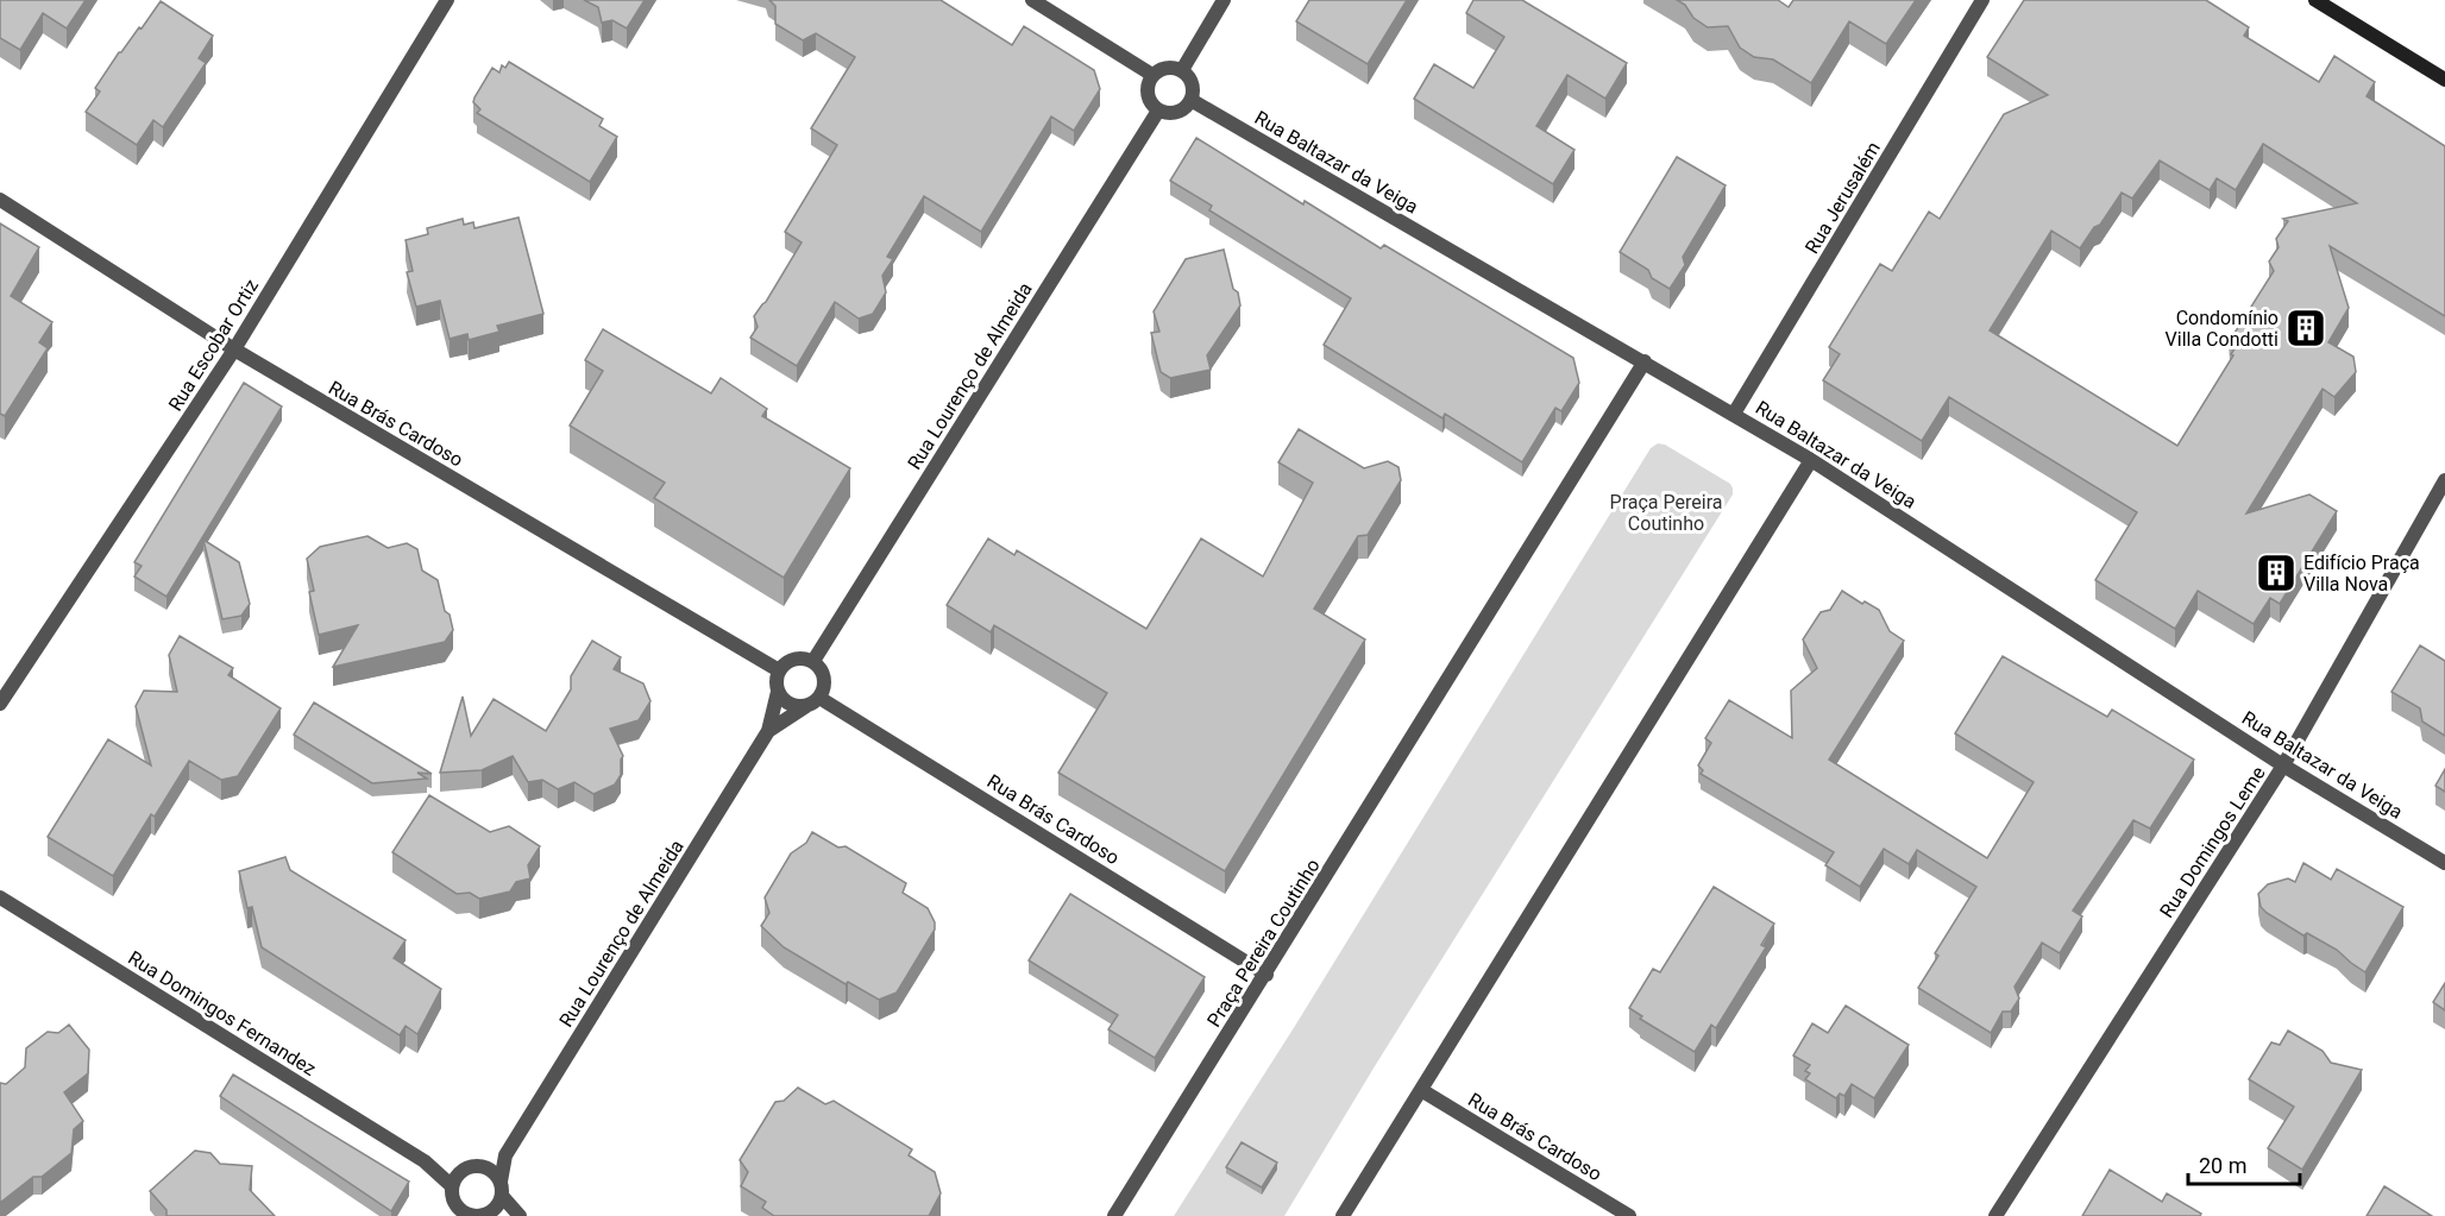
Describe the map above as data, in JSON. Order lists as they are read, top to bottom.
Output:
{
  "streets": {
    "street": [
      "Rua Baltazar da Veiga",
      "Rua Jerusalém",
      "Rua Escobar Ortiz",
      "Rua Lourenço de Almeida",
      "Rua Brás Cardoso",
      "Rua Domingos Leme",
      "Praça Pereira Coutinho",
      "Rua Domingos Fernandez"
    ]
  },
  "crossings": [
    ["Rua Baltazar da Veiga", "Rua Jerusalém"],
    ["Rua Baltazar da Veiga", "Rua Lourenço de Almeida"],
    ["Rua Baltazar da Veiga", "Rua Domingos Leme"],
    ["Rua Baltazar da Veiga", "Praça Pereira Coutinho"],
    ["Rua Escobar Ortiz", "Rua Brás Cardoso"],
    ["Rua Lourenço de Almeida", "Rua Brás Cardoso"],
    ["Rua Lourenço de Almeida", "Rua Domingos Fernandez"],
    ["Rua Brás Cardoso", "Praça Pereira Coutinho"]
  ],
  "parks": ["Praça Pereira Coutinho"],
  "places": {
    "building": ["Condomínio Villa Condotti", "Edifício Praça Villa Nova"]
  },
  "scale_bar": "20 m"
}
